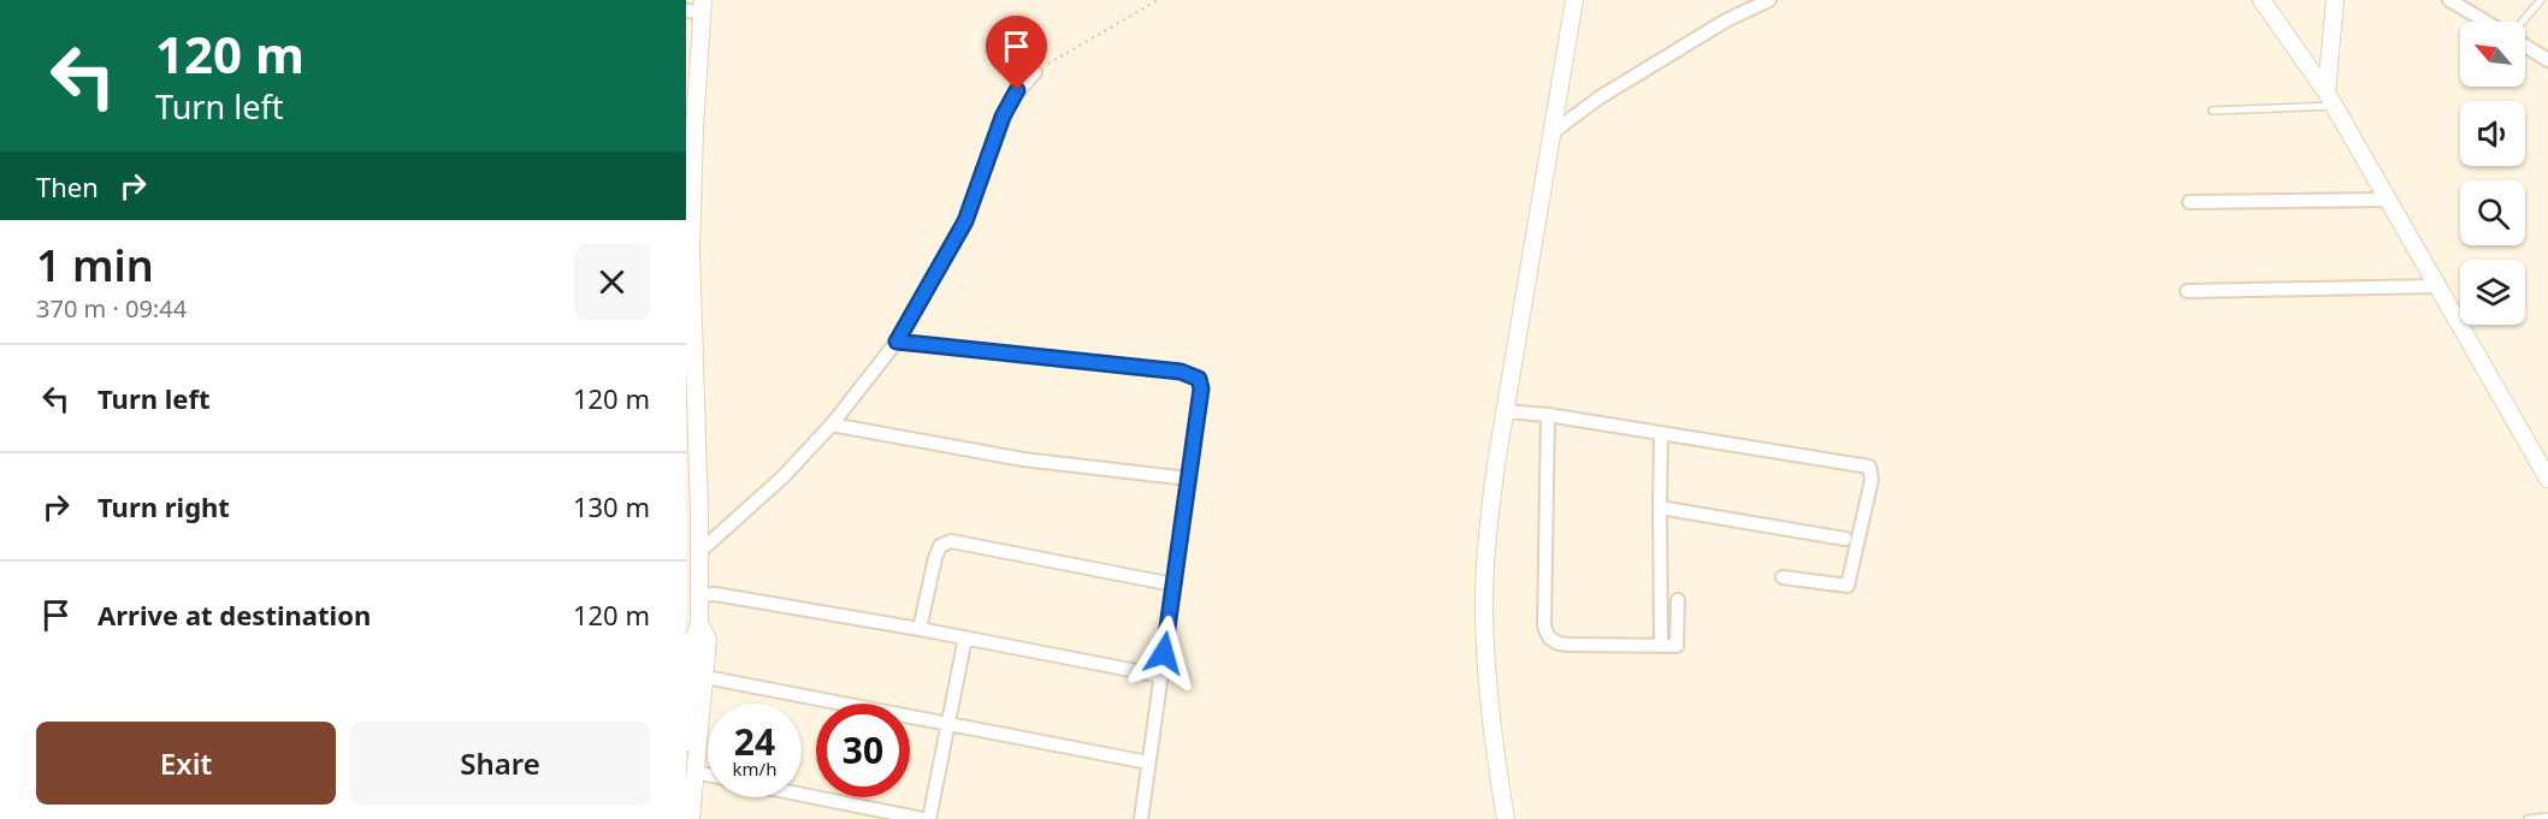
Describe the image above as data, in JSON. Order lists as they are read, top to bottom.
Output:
{
  "north": "top left",
  "page": {
    "turn": ["120 m", "Turn left"],
    "then": "Then",
    "heading": ["1 min", "370 m · 09:44"],
    "list": [
      {
        "name": "Turn left",
        "value": "120 m"
      },
      {
        "name": "Turn right",
        "value": "130 m"
      },
      {
        "name": "Arrive at destination",
        "value": "120 m"
      }
    ],
    "speed": "24 km/h",
    "limit": "30",
    "buttons": ["Exit", "Share"]
  }
}
